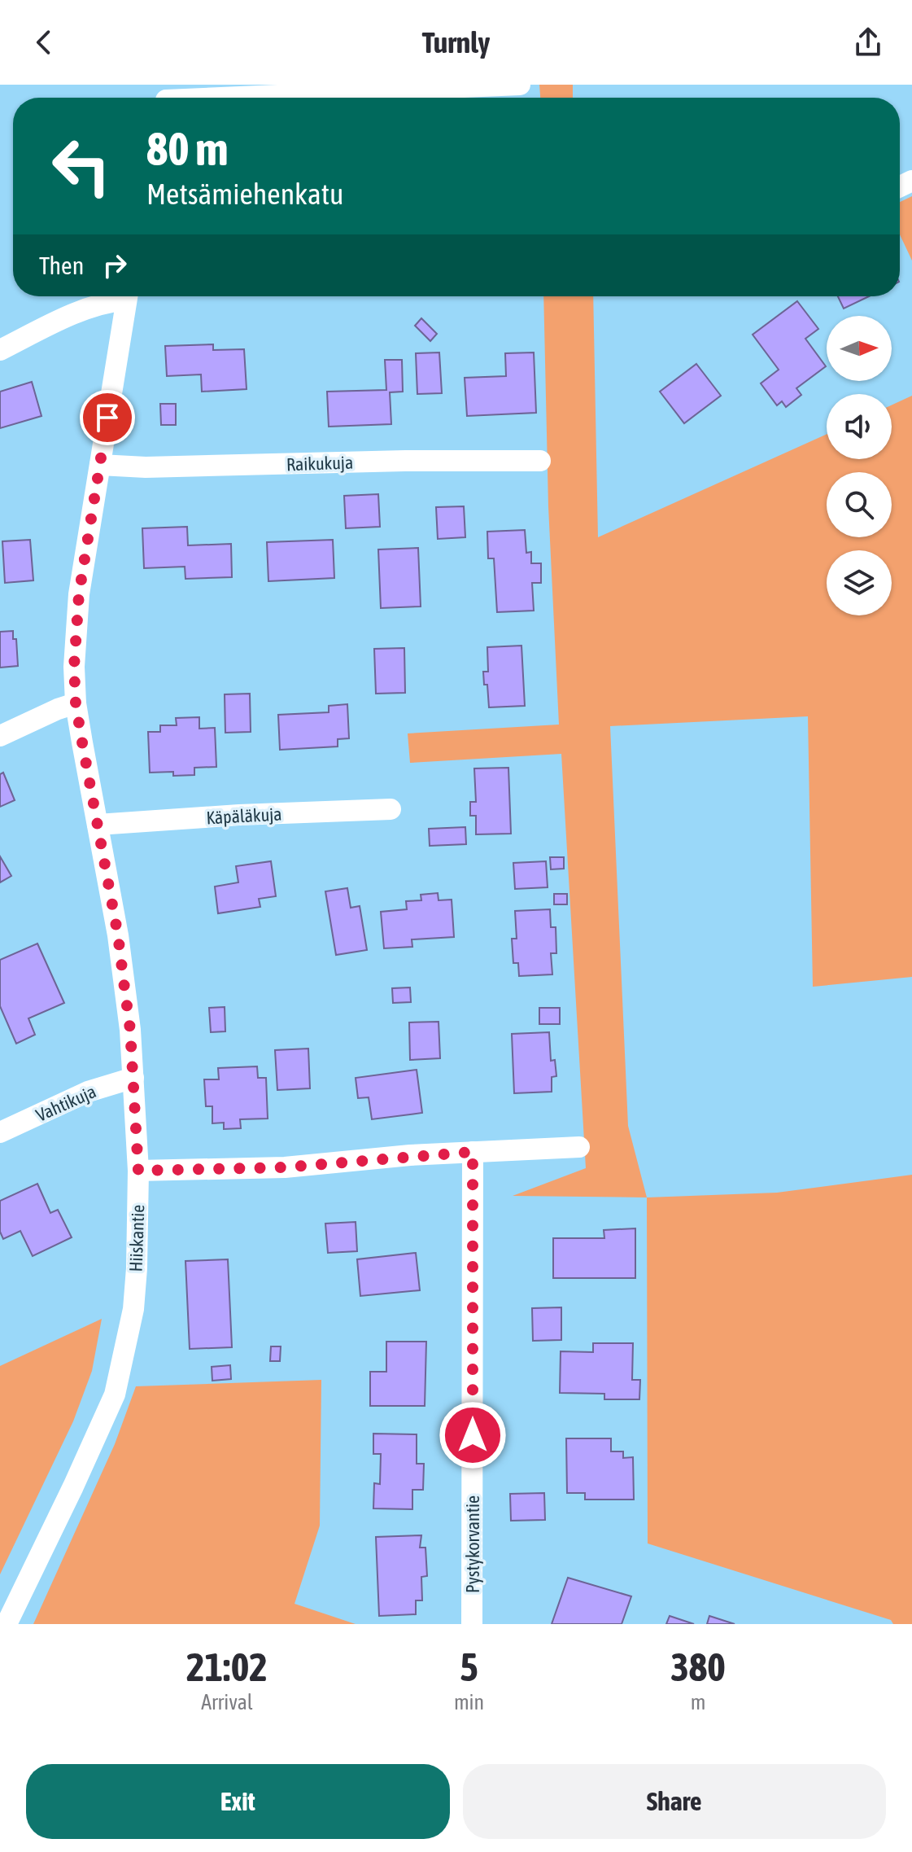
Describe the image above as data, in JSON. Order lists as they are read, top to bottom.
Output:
{
  "streets": {
    "street": [
      "Raikukuja",
      "Käpäläkuja",
      "Vahtikuja",
      "Hiiskantie",
      "Pystykorvantie"
    ]
  },
  "crossings": [
    ["Raikukuja", "Hiiskantie"],
    ["Käpäläkuja", "Hiiskantie"],
    ["Vahtikuja", "Hiiskantie"]
  ],
  "north": "right",
  "page": {
    "header": "Turnly",
    "turn": ["80 m", "Metsämiehenkatu"],
    "then": "Then",
    "eta": [
      "21:02",
      "Arrival",
      "5",
      "min",
      "380",
      "m"
    ],
    "buttons": ["Exit", "Share"]
  }
}
